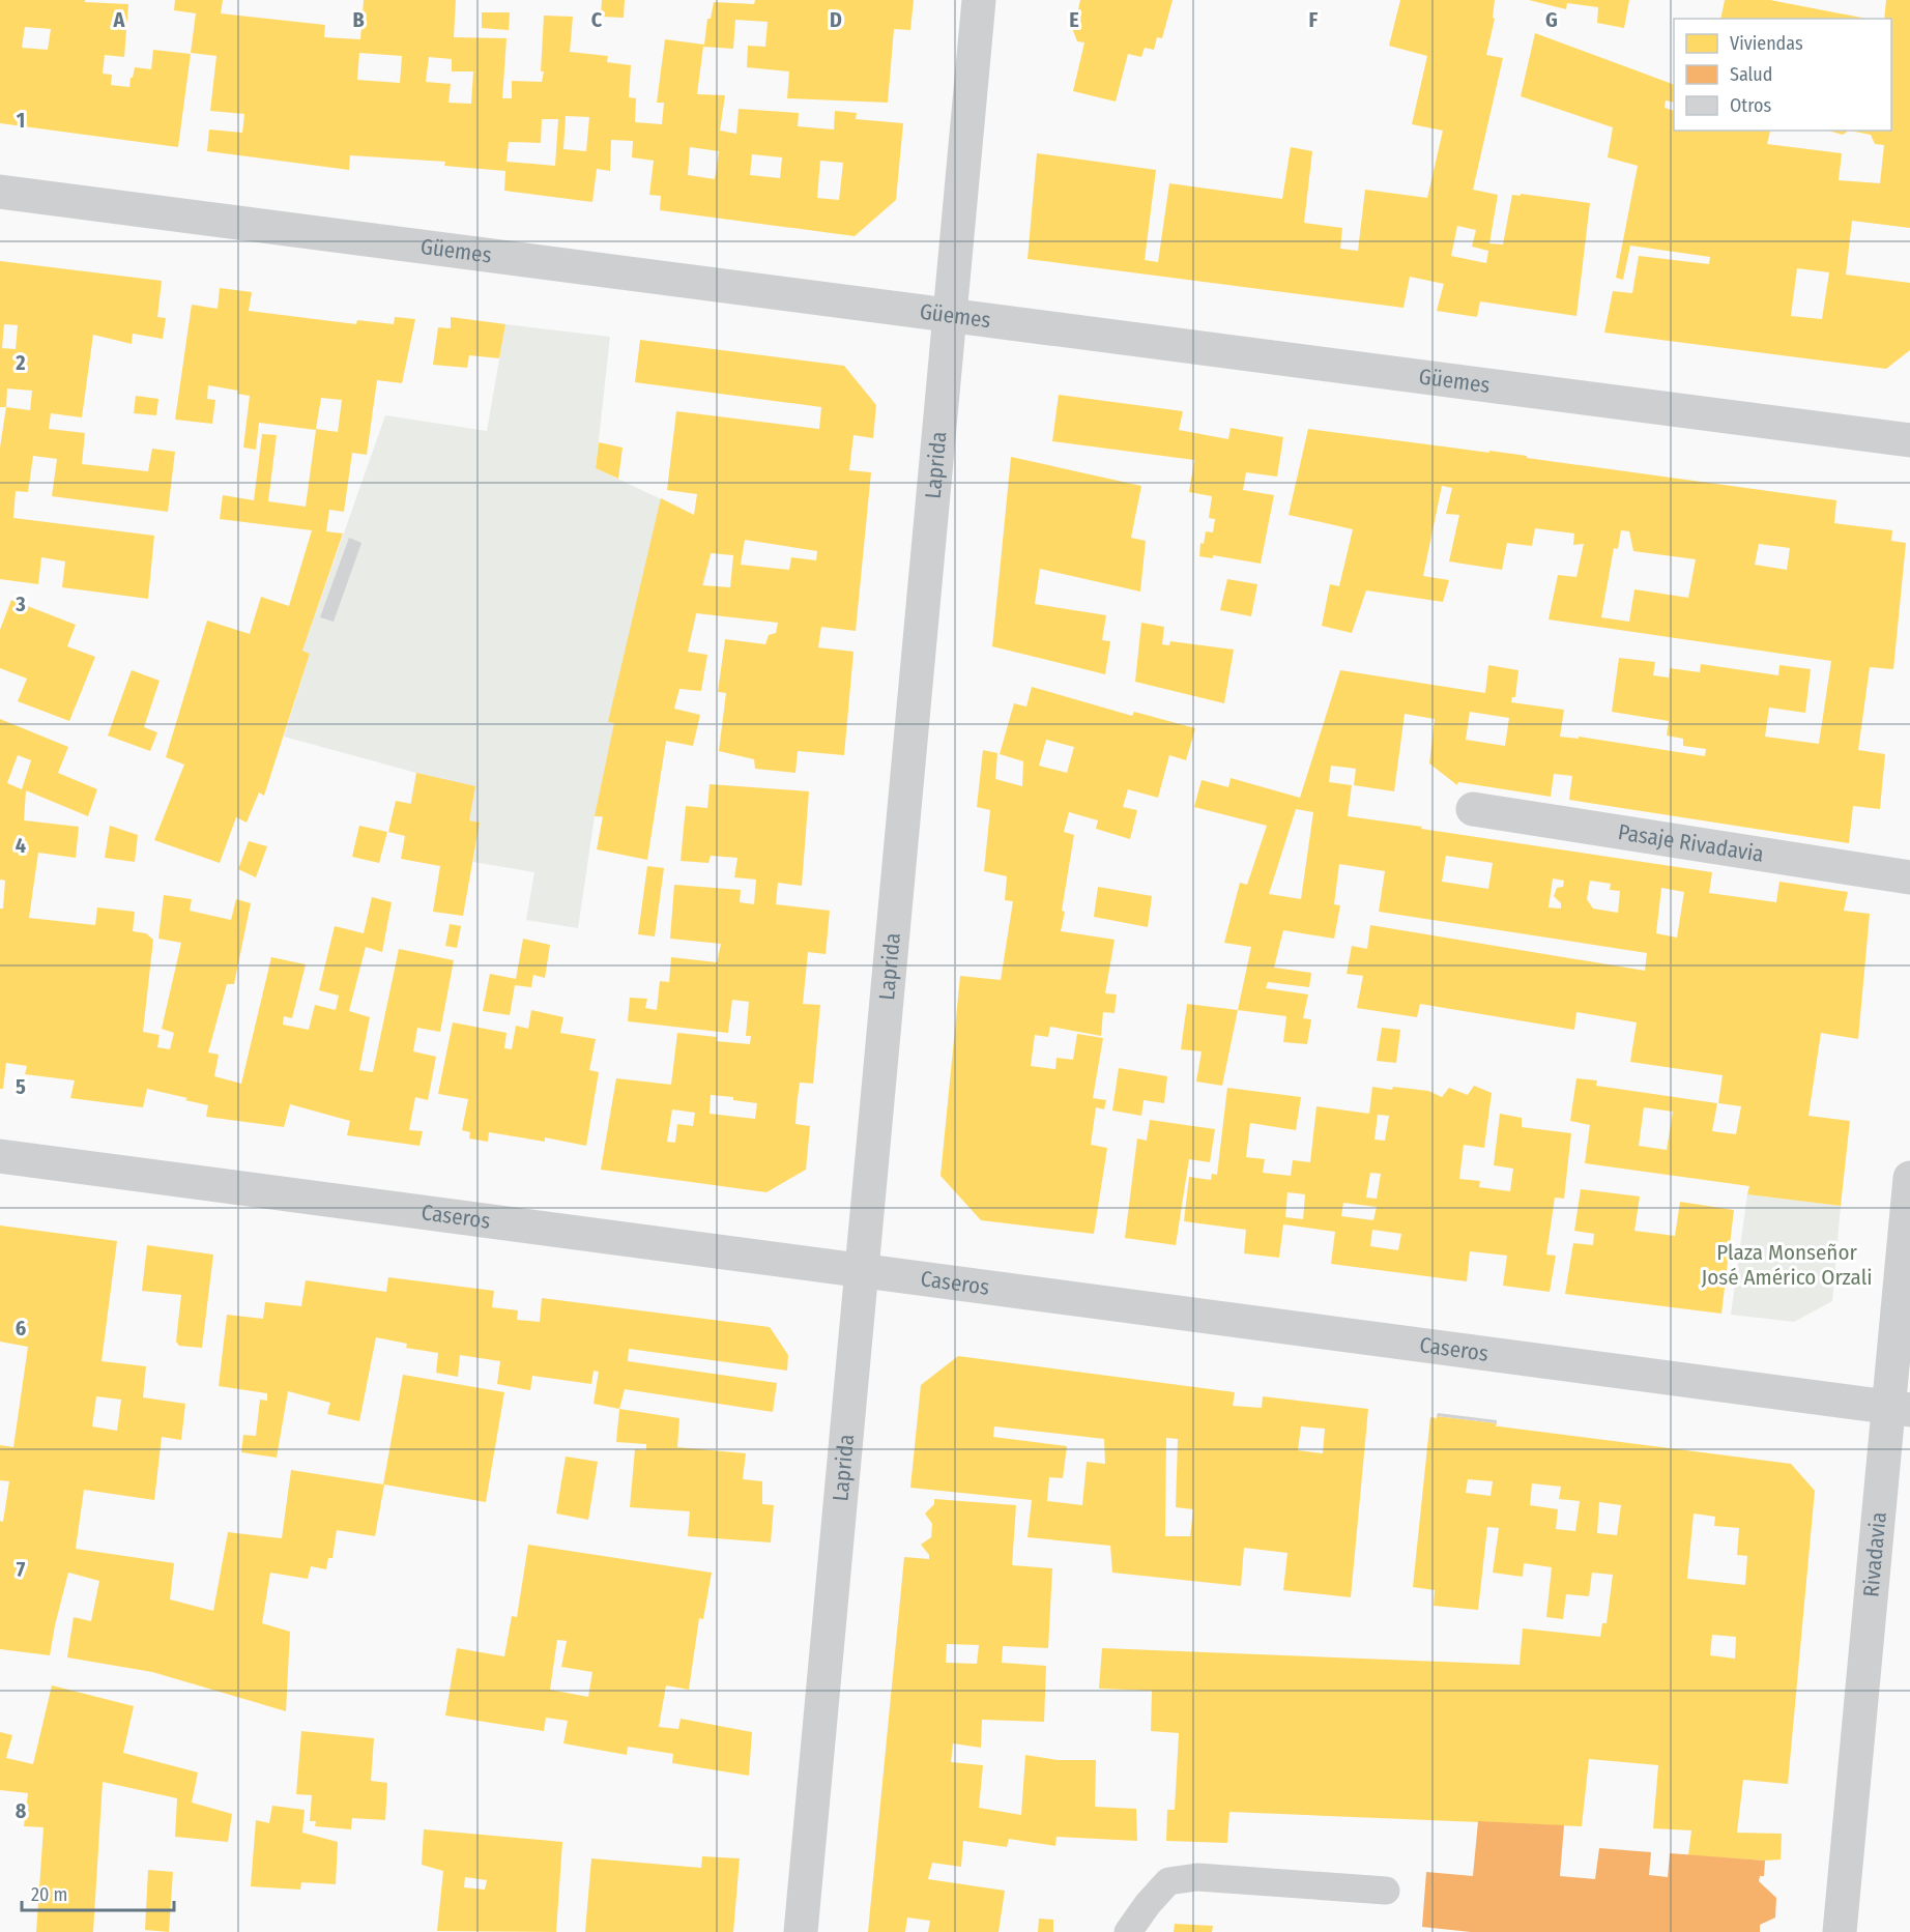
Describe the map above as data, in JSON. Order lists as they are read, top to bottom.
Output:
{
  "streets": {
    "street": [
      "Güemes",
      "Laprida",
      "Pasaje Rivadavia",
      "Caseros",
      "Rivadavia"
    ]
  },
  "crossings": [
    ["Güemes", "Laprida"],
    ["Laprida", "Caseros"],
    ["Caseros", "Rivadavia"]
  ],
  "parks": ["Plaza Monseñor José Américo Orzali"],
  "legend": ["Viviendas", "Salud", "Otros"],
  "scale_bar": "20 m",
  "grid": {
    "columns": [
      "A",
      "B",
      "C",
      "D",
      "E",
      "F",
      "G"
    ],
    "rows": [
      "1",
      "2",
      "3",
      "4",
      "5",
      "6",
      "7",
      "8"
    ]
  }
}
